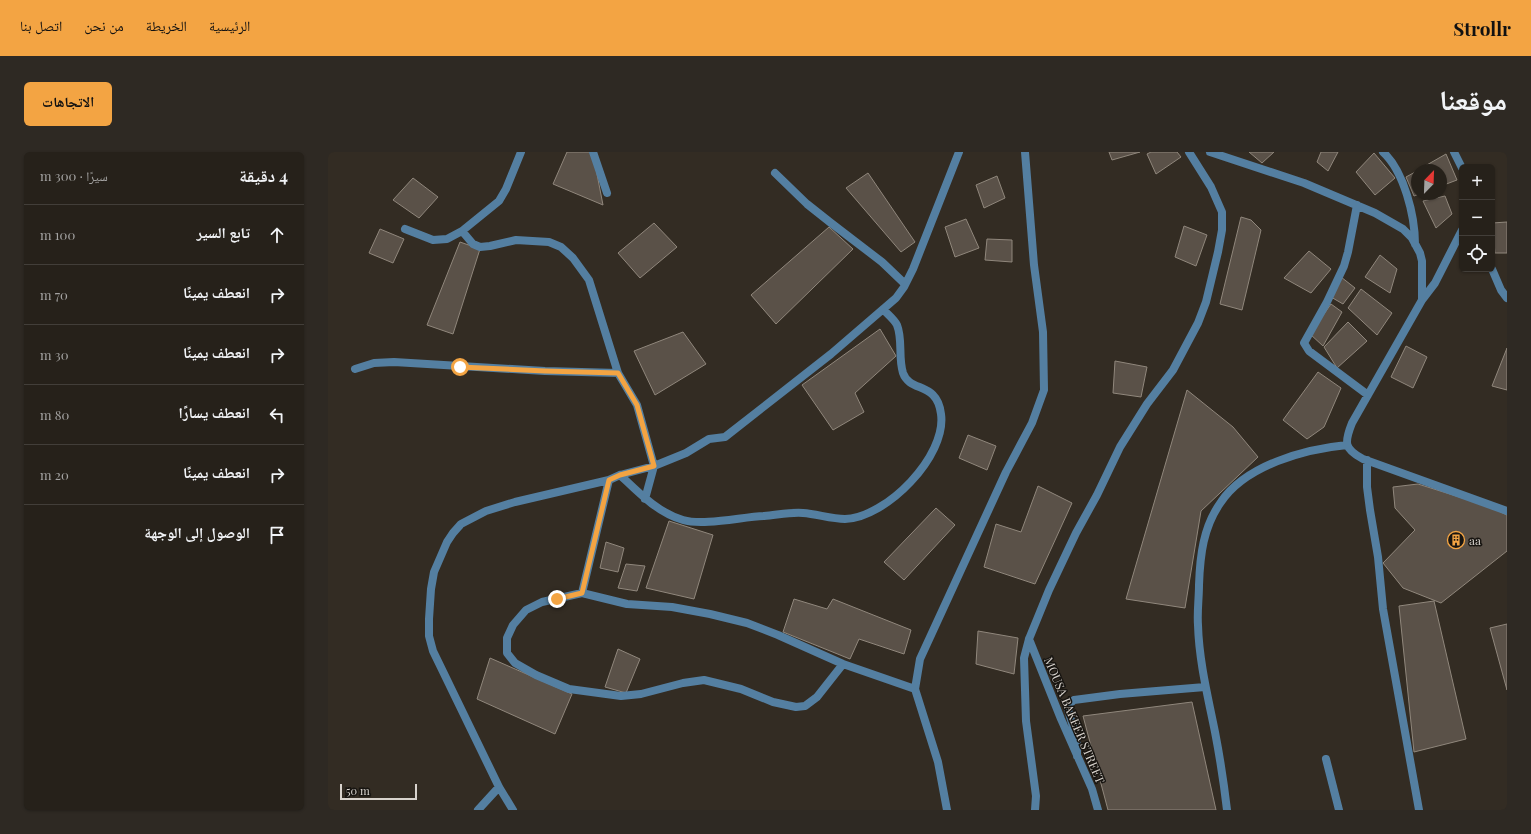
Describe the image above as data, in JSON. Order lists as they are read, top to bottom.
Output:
{
  "streets": {
    "street": ["MOUSA BAKEER STREET"]
  },
  "places": {
    "building": ["aa"]
  },
  "scale_bar": "50 m",
  "north": "top right",
  "page": {
    "header": "Strollr",
    "nav": [
      "الرئيسية",
      "الخريطة",
      "من نحن",
      "اتصل بنا"
    ],
    "title": "موقعنا",
    "buttons": "الاتجاهات",
    "heading": ["4 دقيقة", "سيرًا · 300 m"],
    "map_buttons": ["+", "−"],
    "list": [
      ["تابع السير", "100 m"],
      ["انعطف يمينًا", "70 m"],
      ["انعطف يمينًا", "30 m"],
      ["انعطف يسارًا", "80 m"],
      ["انعطف يمينًا", "20 m"],
      "الوصول إلى الوجهة"
    ],
    "scale": "50 m"
  }
}
